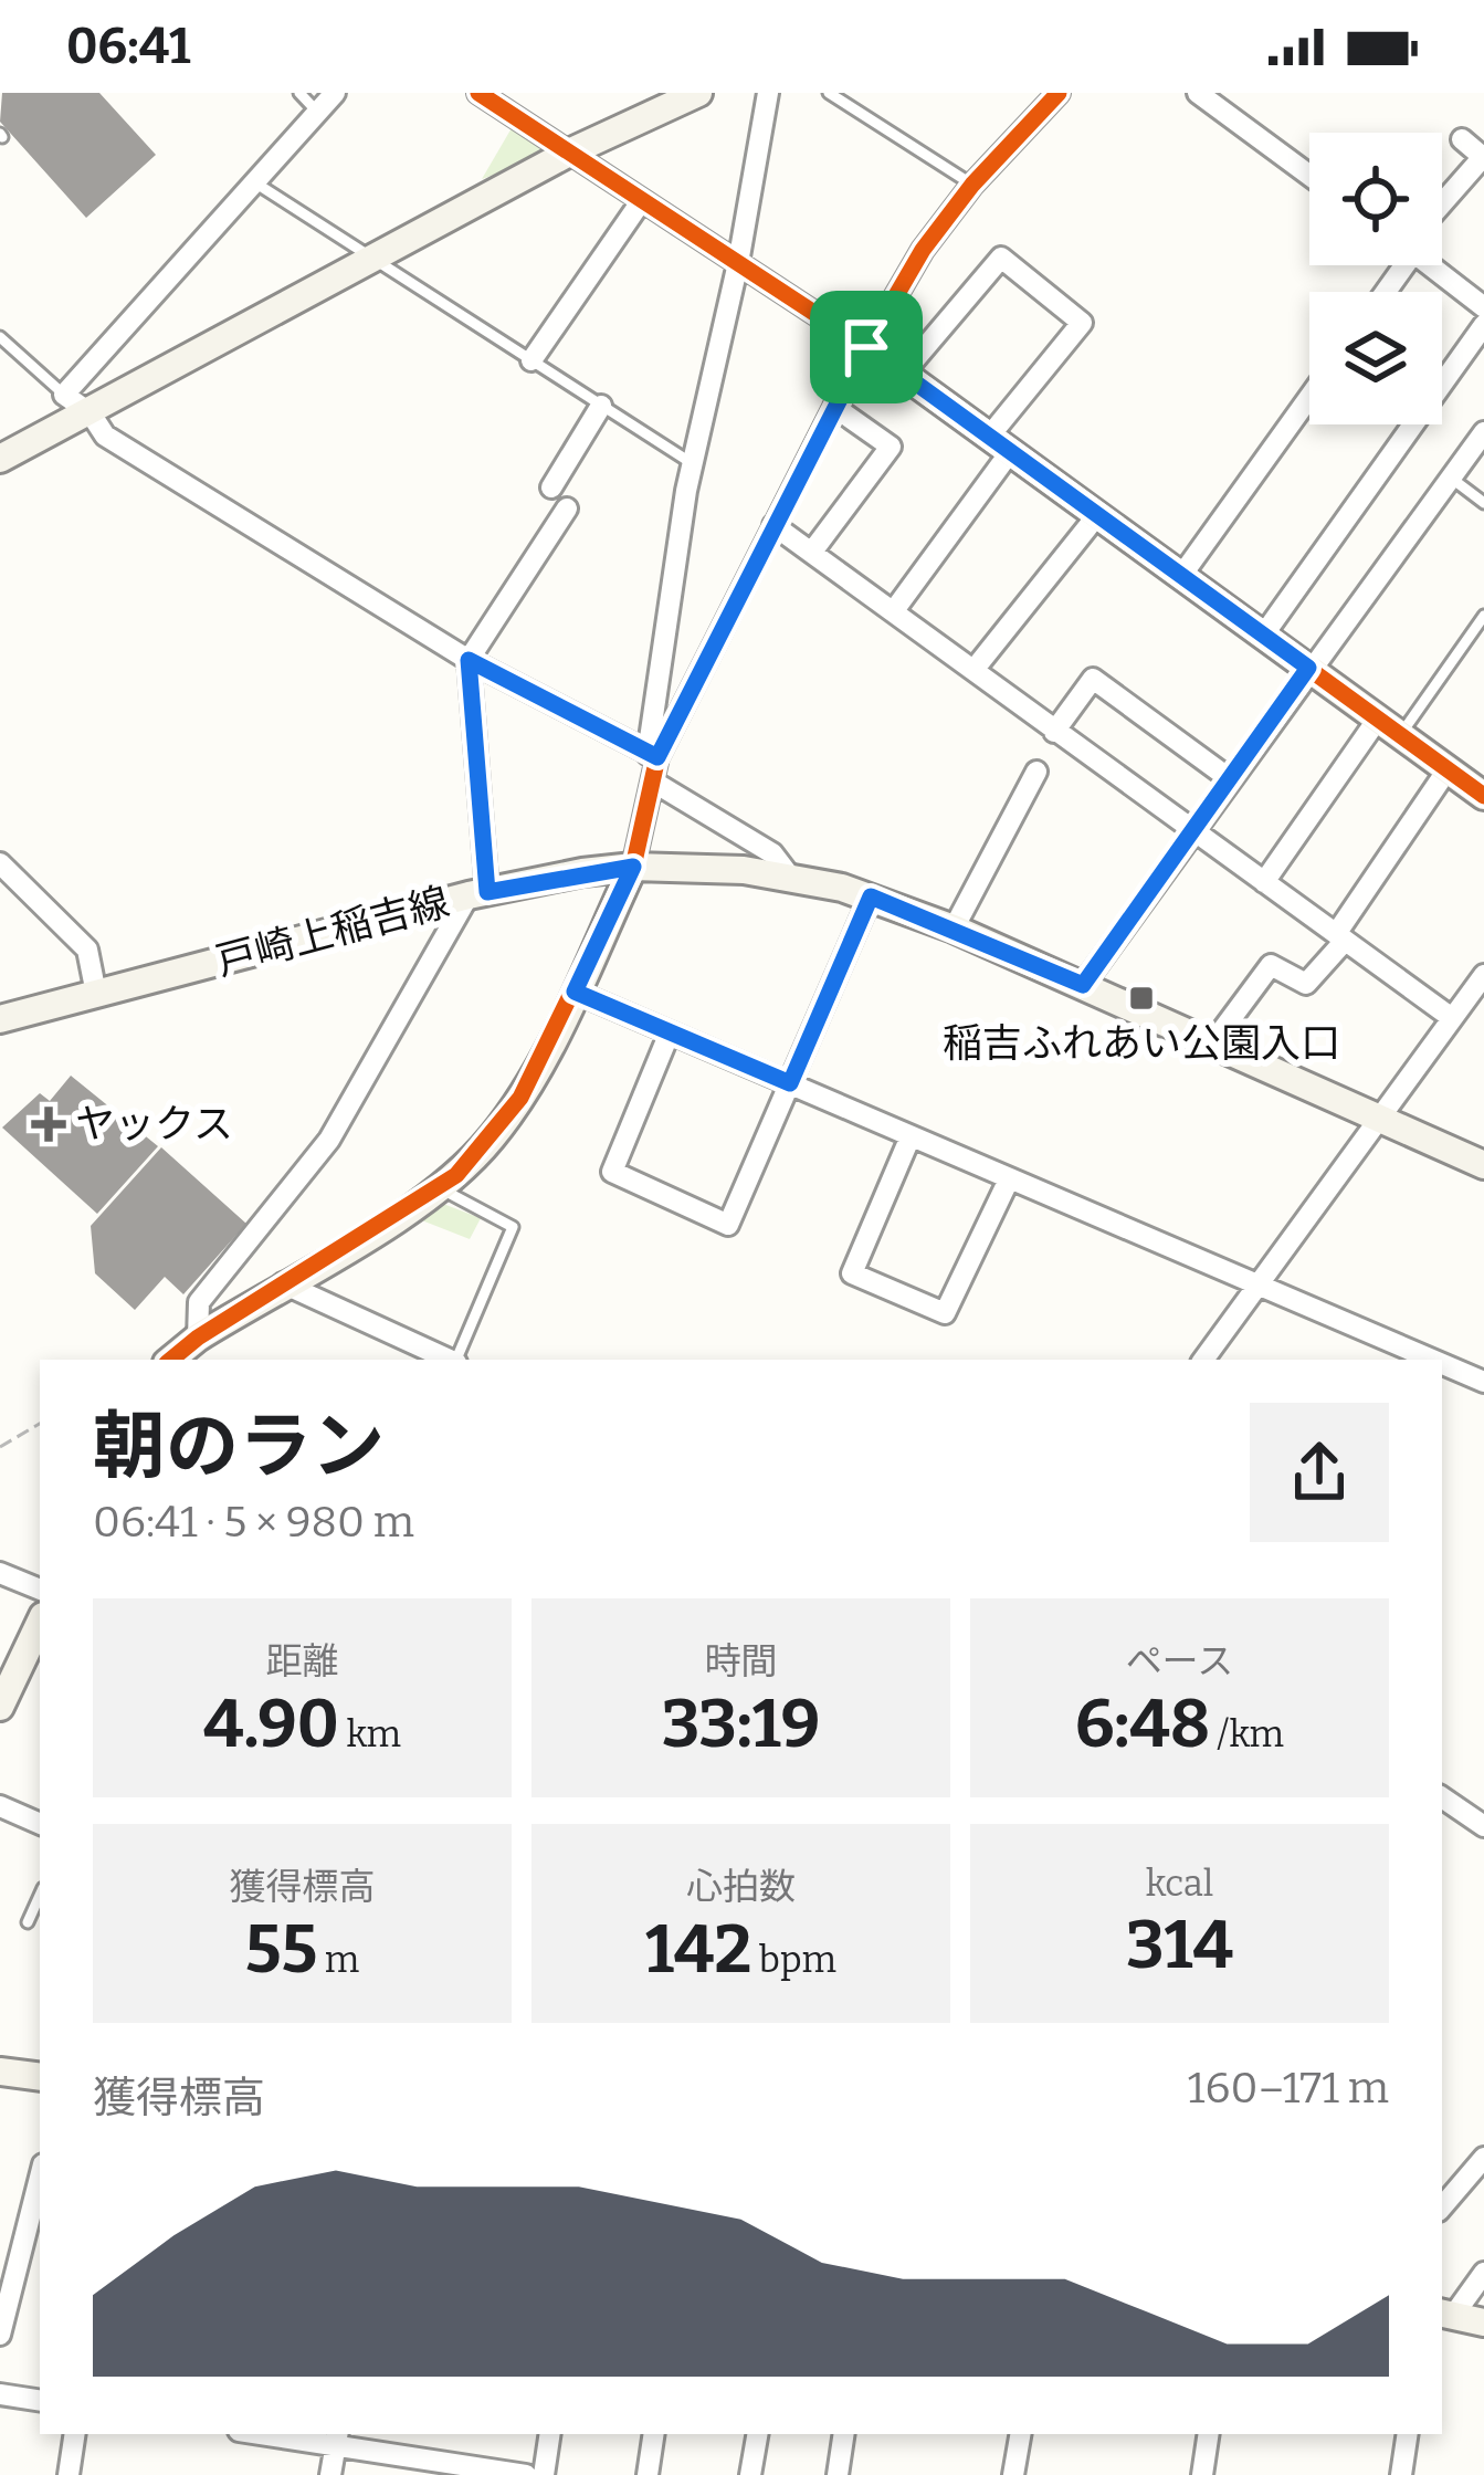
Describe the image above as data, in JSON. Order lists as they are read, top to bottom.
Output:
{
  "streets": {
    "street": ["戸崎上稲吉線"]
  },
  "places": {
    "transit": ["稲吉ふれあい公園入口"],
    "health": ["ヤックス"]
  },
  "page": {
    "status": "06:41",
    "heading": ["朝のラン", "06:41 · 5 × 980 m"],
    "stats": [
      ["距離", "4.90 km"],
      ["時間", "33:19"],
      ["ペース", "6:48 /km"],
      ["獲得標高", "55 m"],
      ["心拍数", "142 bpm"],
      ["kcal", "314"]
    ],
    "chart": ["獲得標高", "160–171 m"]
  }
}
